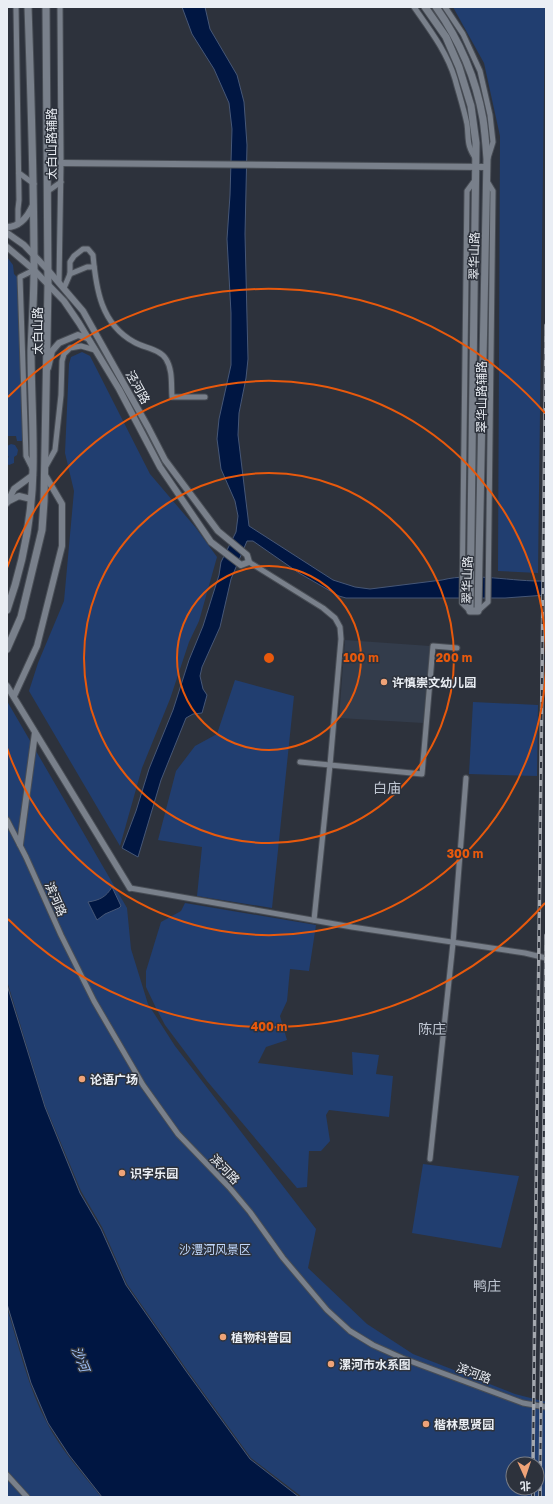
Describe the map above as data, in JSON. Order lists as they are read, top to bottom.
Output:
{
  "streets": {
    "main road": ["翠华山路", "太白山路"],
    "street": [
      "太白山路辅路",
      "泾河路",
      "翠华山路辅路",
      "滨河路"
    ]
  },
  "crossings": [
    ["太白山路辅路", "泾河路"],
    ["翠华山路", "翠华山路辅路"],
    ["太白山路", "泾河路"]
  ],
  "districts": ["白庙", "陈庄", "鸭庄"],
  "water": ["沙河"],
  "parks": ["沙澧河风景区"],
  "places": [
    "许慎崇文幼儿园",
    "论语广场",
    "识字乐园",
    "植物科普园",
    "漯河市水系图",
    "楷林思贤园"
  ],
  "north": "bottom",
  "rings": [
    "100 m",
    "200 m",
    "300 m",
    "400 m"
  ]
}
